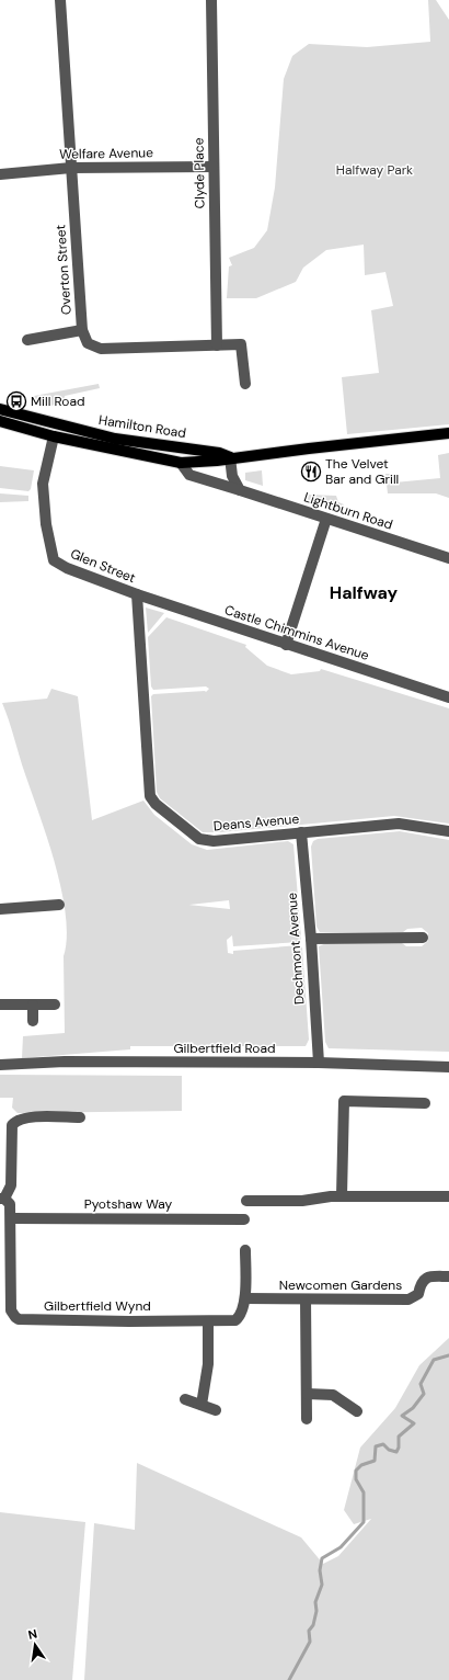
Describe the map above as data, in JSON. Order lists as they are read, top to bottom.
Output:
{
  "streets": {
    "main road": ["Hamilton Road"],
    "street": [
      "Welfare Avenue",
      "Clyde Place",
      "Overton Street",
      "Lightburn Road",
      "Glen Street",
      "Castle Chimmins Avenue",
      "Deans Avenue",
      "Dechmont Avenue",
      "Gilbertfield Road",
      "Pyotshaw Way",
      "Newcomen Gardens",
      "Gilbertfield Wynd"
    ]
  },
  "crossings": [
    ["Welfare Avenue", "Clyde Place"],
    ["Welfare Avenue", "Overton Street"],
    ["Clyde Place", "Overton Street"],
    ["Hamilton Road", "Lightburn Road"],
    ["Hamilton Road", "Glen Street"],
    ["Glen Street", "Castle Chimmins Avenue"],
    ["Glen Street", "Deans Avenue"],
    ["Castle Chimmins Avenue", "Deans Avenue"],
    ["Deans Avenue", "Dechmont Avenue"],
    ["Dechmont Avenue", "Gilbertfield Road"],
    ["Pyotshaw Way", "Gilbertfield Wynd"],
    ["Newcomen Gardens", "Gilbertfield Wynd"]
  ],
  "districts": ["Halfway"],
  "parks": ["Halfway Park"],
  "places": {
    "bus stop": ["Mill Road"],
    "restaurant": ["The Velvet Bar and Grill"]
  },
  "north": "top"
}
